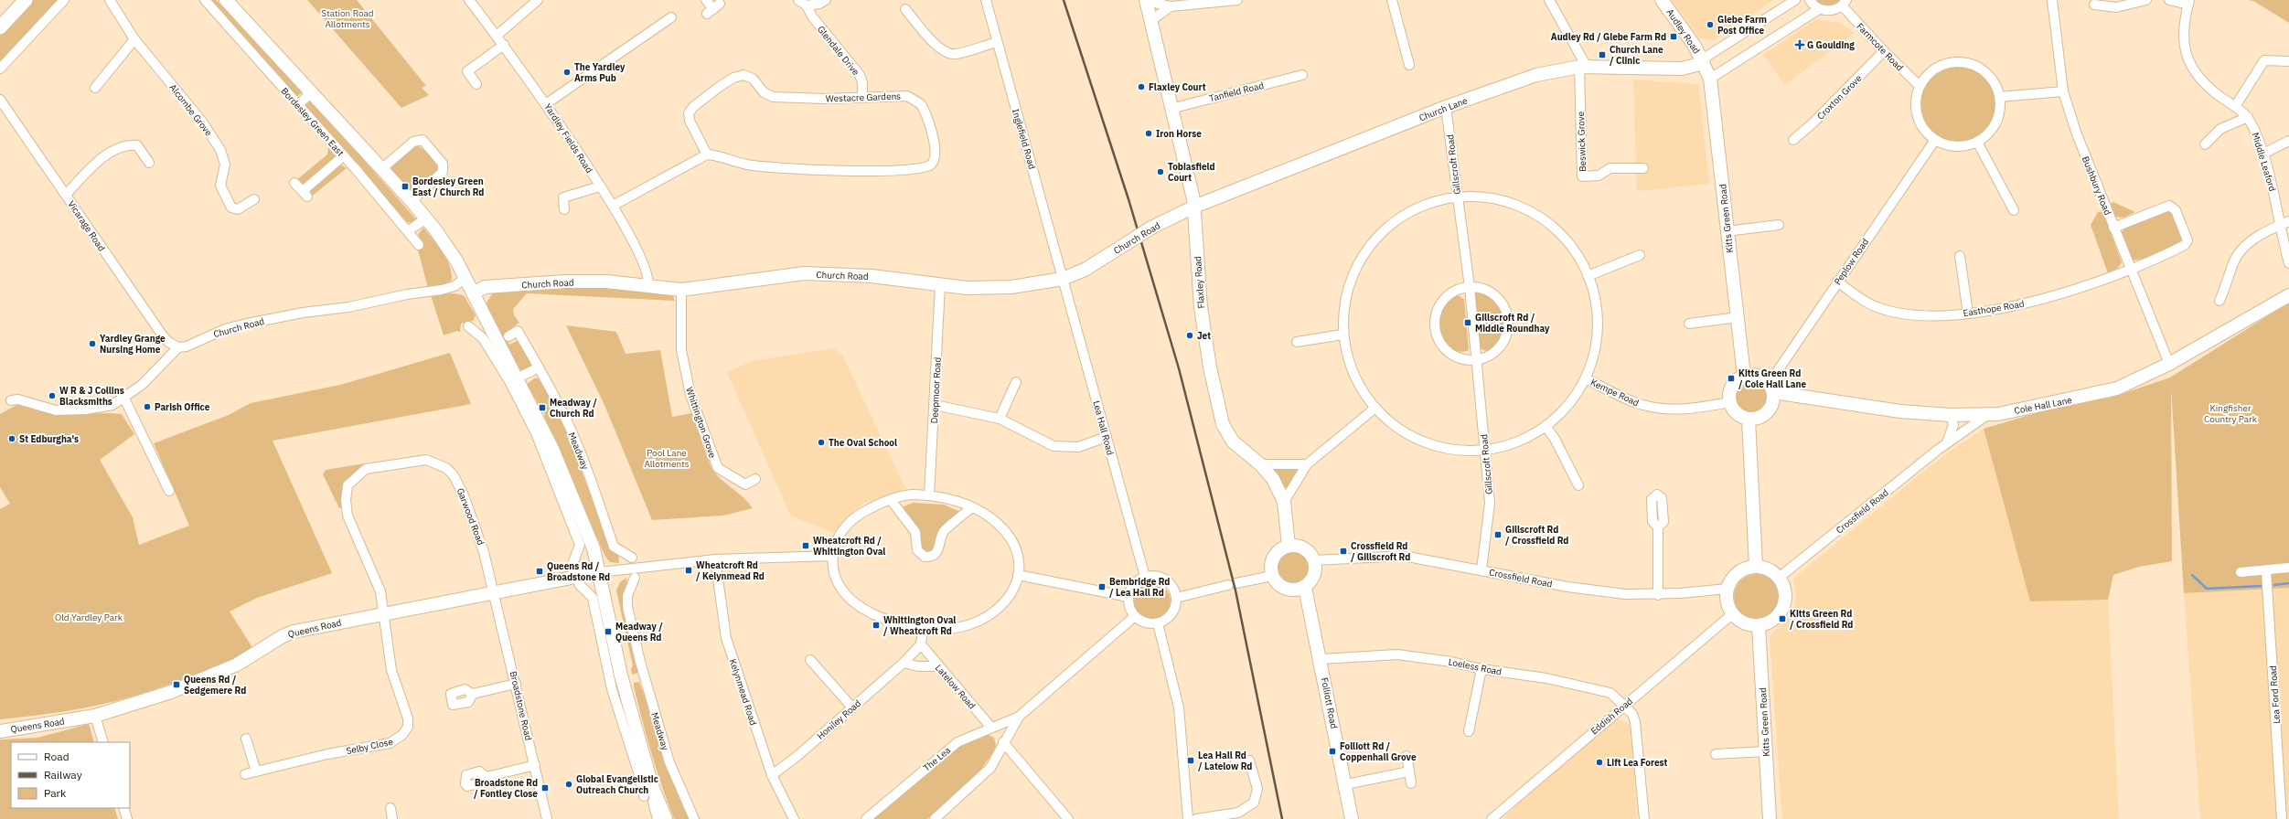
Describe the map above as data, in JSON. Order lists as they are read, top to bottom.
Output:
{
  "streets": {
    "street": [
      "Audley Road",
      "Farmcote Road",
      "Glendale Drive",
      "Tanfield Road",
      "Westacre Gardens",
      "Croxton Grove",
      "Church Lane",
      "Alcombe Grove",
      "Bordesley Green East",
      "Yardley Fields Road",
      "Inglefield Road",
      "Beswick Grove",
      "Middle Leaford",
      "Gillscroft Road",
      "Bushbury Road",
      "Kitts Green Road",
      "Vicarage Road",
      "Church Road",
      "Peplow Road",
      "Flaxley Road",
      "Easthope Road",
      "Deepmoor Road",
      "Kempe Road",
      "Cole Hall Lane",
      "Whittington Grove",
      "Lea Hall Road",
      "Meadway",
      "Crossfield Road",
      "Garwood Road",
      "Queens Road",
      "Loeless Road",
      "Latelow Road",
      "Kelynmead Road",
      "Lea Ford Road",
      "Folliott Road",
      "Broadstone Road",
      "Eddish Road",
      "Honiley Road",
      "Selby Close",
      "The Lea"
    ]
  },
  "crossings": [
    ["Audley Road", "Church Lane"],
    ["Audley Road", "Kitts Green Road"],
    ["Farmcote Road", "Croxton Grove"],
    ["Farmcote Road", "Peplow Road"],
    ["Glendale Drive", "Westacre Gardens"],
    ["Tanfield Road", "Flaxley Road"],
    ["Church Lane", "Beswick Grove"],
    ["Church Lane", "Gillscroft Road"],
    ["Church Lane", "Kitts Green Road"],
    ["Church Lane", "Church Road"],
    ["Church Lane", "Flaxley Road"],
    ["Bordesley Green East", "Church Road"],
    ["Yardley Fields Road", "Church Road"],
    ["Inglefield Road", "Church Road"],
    ["Inglefield Road", "Lea Hall Road"],
    ["Gillscroft Road", "Crossfield Road"],
    ["Bushbury Road", "Easthope Road"],
    ["Bushbury Road", "Cole Hall Lane"],
    ["Kitts Green Road", "Peplow Road"],
    ["Kitts Green Road", "Kempe Road"],
    ["Kitts Green Road", "Cole Hall Lane"],
    ["Kitts Green Road", "Crossfield Road"],
    ["Kitts Green Road", "Eddish Road"],
    ["Vicarage Road", "Church Road"],
    ["Church Road", "Flaxley Road"],
    ["Church Road", "Deepmoor Road"],
    ["Church Road", "Whittington Grove"],
    ["Church Road", "Lea Hall Road"],
    ["Peplow Road", "Easthope Road"],
    ["Peplow Road", "Kempe Road"],
    ["Peplow Road", "Cole Hall Lane"],
    ["Flaxley Road", "Crossfield Road"],
    ["Flaxley Road", "Folliott Road"],
    ["Kempe Road", "Cole Hall Lane"],
    ["Cole Hall Lane", "Crossfield Road"],
    ["Lea Hall Road", "The Lea"],
    ["Crossfield Road", "Folliott Road"],
    ["Crossfield Road", "Eddish Road"],
    ["Garwood Road", "Queens Road"],
    ["Garwood Road", "Broadstone Road"],
    ["Garwood Road", "Selby Close"],
    ["Queens Road", "Broadstone Road"],
    ["Queens Road", "Selby Close"],
    ["Loeless Road", "Folliott Road"],
    ["Loeless Road", "Eddish Road"],
    ["Latelow Road", "Honiley Road"],
    ["Latelow Road", "The Lea"],
    ["Kelynmead Road", "Honiley Road"]
  ],
  "parks": [
    "Station Road Allotments",
    "Kingfisher Country Park",
    "Pool Lane Allotments",
    "Old Yardley Park"
  ],
  "places": {
    "other": [
      "Glebe Farm Post Office",
      "The Yardley Arms Pub",
      "Flaxley Court",
      "Iron Horse",
      "Tobiasfield Court",
      "Jet",
      "Yardley Grange Nursing Home",
      "W R & J Collins Blacksmiths",
      "Parish Office",
      "St Edburgha's",
      "The Oval School",
      "Lift Lea Forest",
      "Global Evangelistic Outreach Church"
    ],
    "transit": [
      "Audley Rd / Glebe Farm Rd",
      "Church Lane / Clinic",
      "Bordesley Green East / Church Rd",
      "Gillscroft Rd / Middle Roundhay",
      "Kitts Green Rd / Cole Hall Lane",
      "Meadway / Church Rd",
      "Gillscroft Rd / Crossfield Rd",
      "Wheatcroft Rd / Whittington Oval",
      "Crossfield Rd / Gillscroft Rd",
      "Wheatcroft Rd / Kelynmead Rd",
      "Queens Rd / Broadstone Rd",
      "Bembridge Rd / Lea Hall Rd",
      "Kitts Green Rd / Crossfield Rd",
      "Whittington Oval / Wheatcroft Rd",
      "Meadway / Queens Rd",
      "Queens Rd / Sedgemere Rd",
      "Folliott Rd / Coppenhall Grove",
      "Lea Hall Rd / Latelow Rd",
      "Broadstone Rd / Fontley Close"
    ],
    "health": ["G Goulding"]
  },
  "legend": ["Road", "Railway", "Park"]
}
